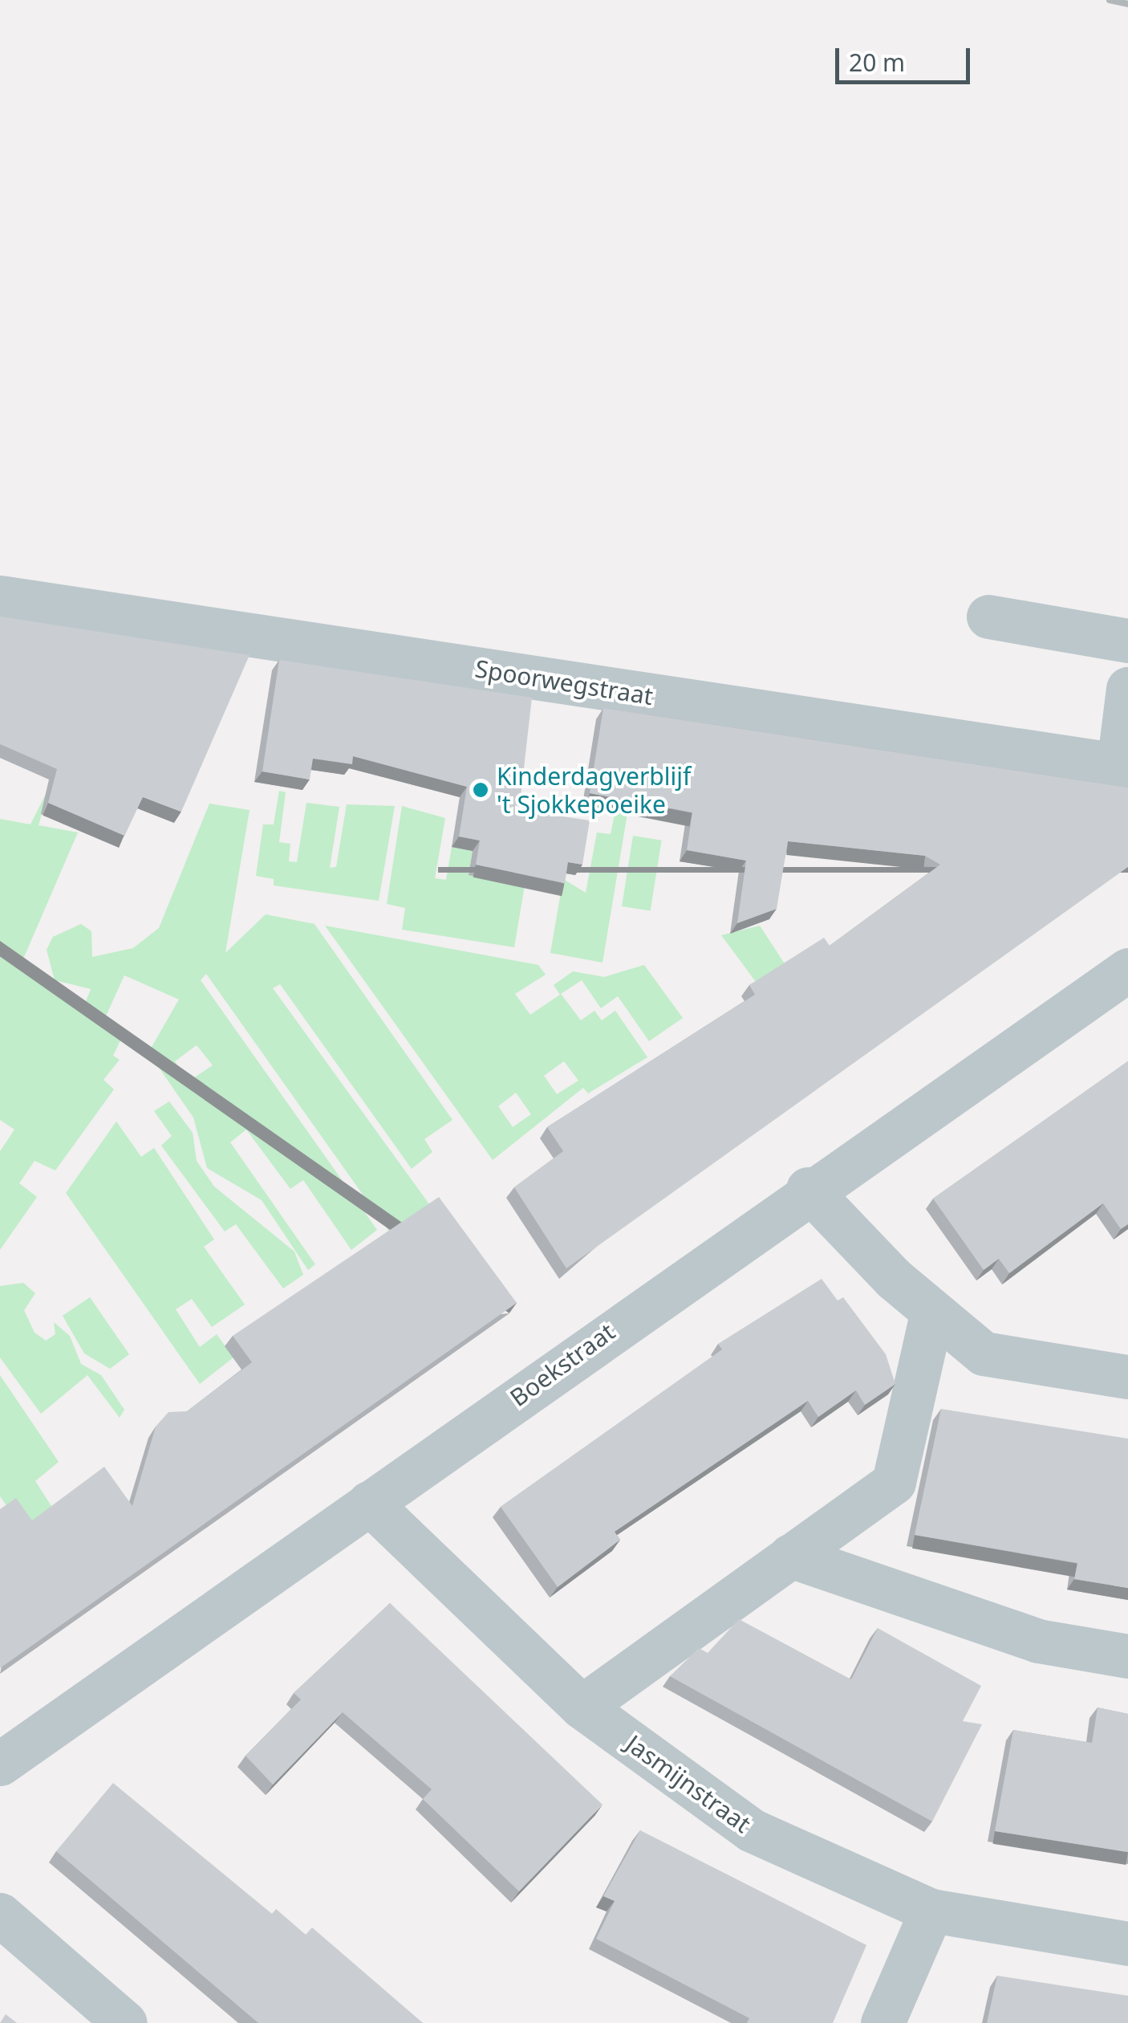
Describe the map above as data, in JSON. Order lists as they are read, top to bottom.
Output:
{
  "streets": {
    "street": ["Spoorwegstraat", "Boekstraat", "Jasmijnstraat"]
  },
  "crossings": [
    ["Boekstraat", "Jasmijnstraat"]
  ],
  "places": ["Kinderdagverblijf 't Sjokkepoeike"],
  "scale_bar": "20 m"
}
